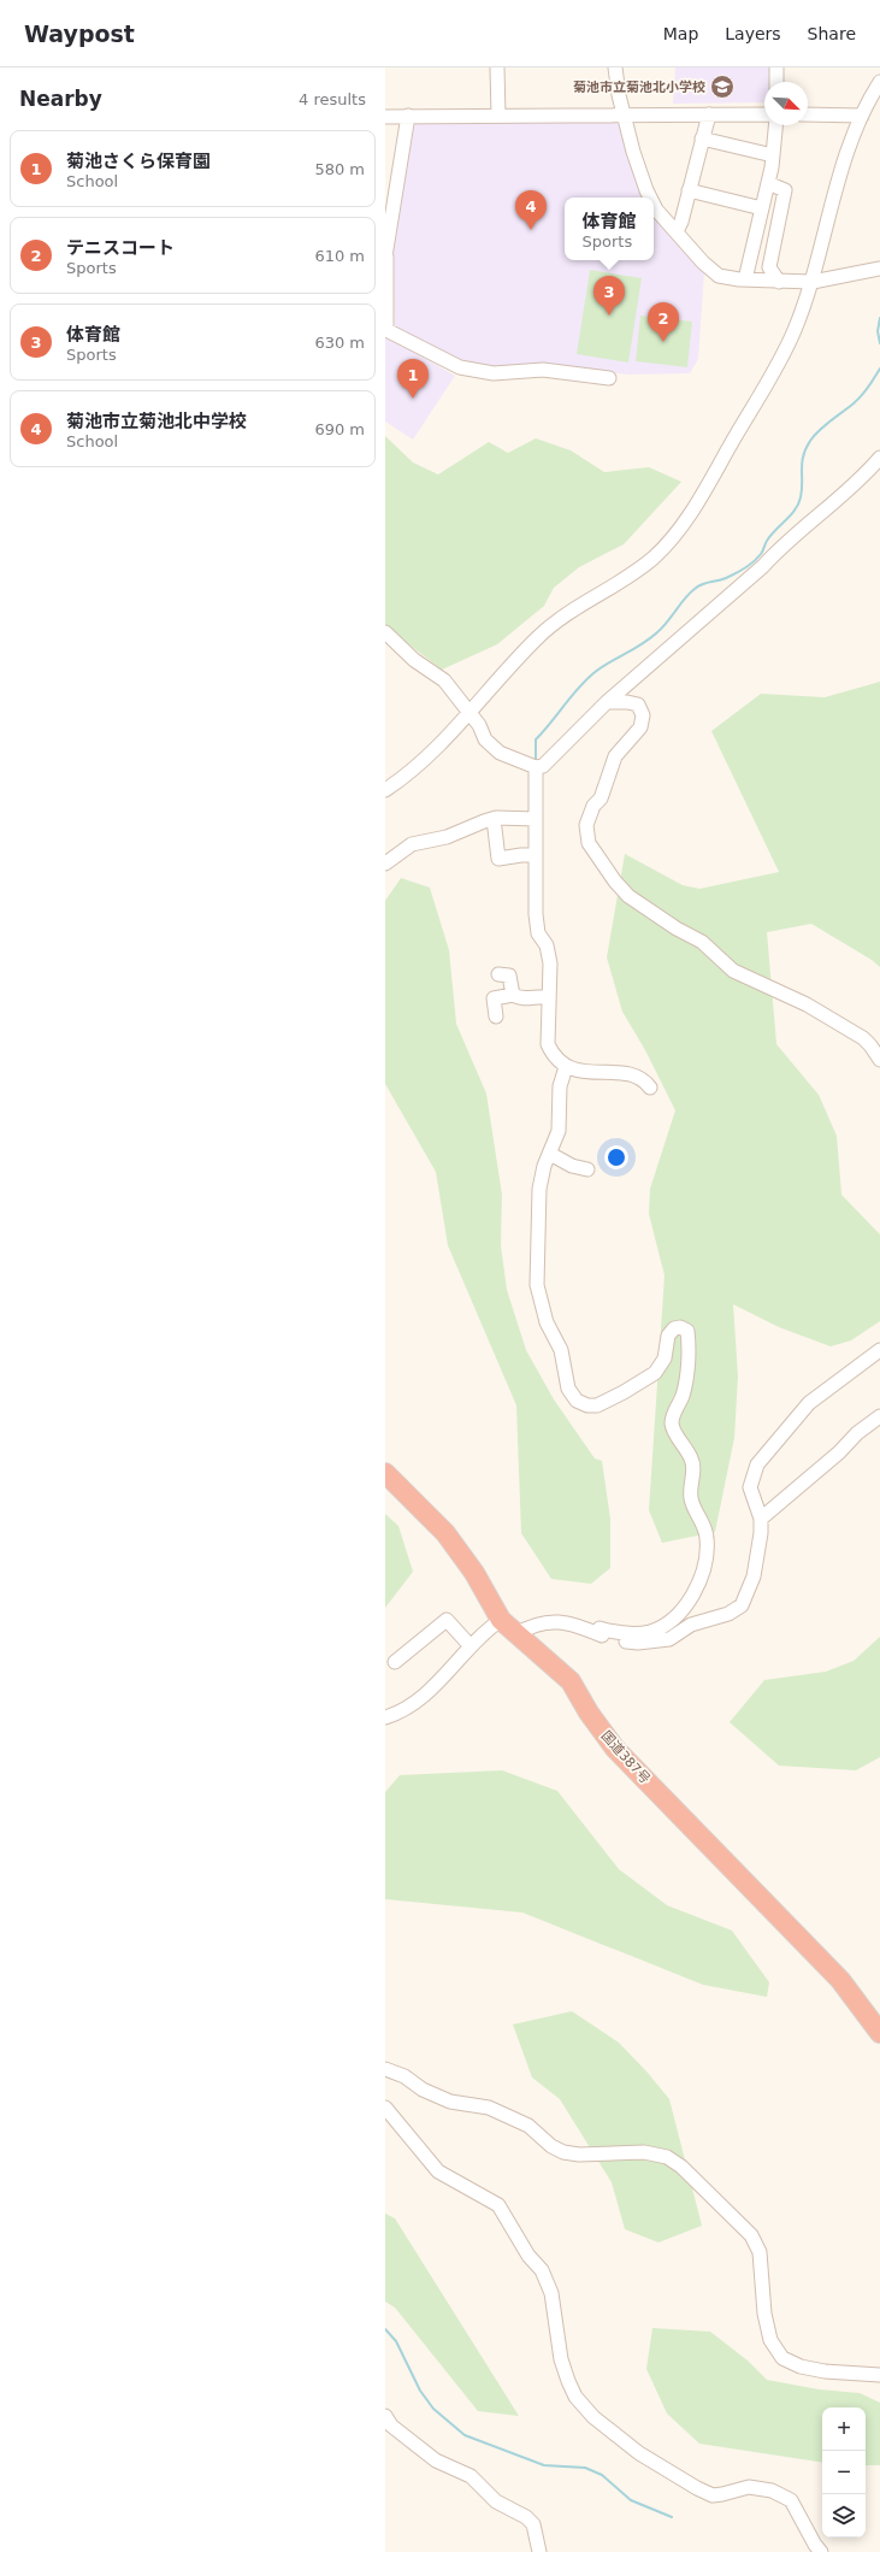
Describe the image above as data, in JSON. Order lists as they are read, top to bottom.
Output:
{
  "streets": {
    "highway": ["国道387号"]
  },
  "places": {
    "school or university": ["菊池市立菊池北小学校"]
  },
  "north": "bottom right",
  "page": {
    "header": "Waypost",
    "nav": ["Map", "Layers", "Share"],
    "heading": ["Nearby", "4 results"],
    "list": [
      {
        "mark": "1",
        "name": "菊池さくら保育園",
        "note": "School",
        "value": "580 m"
      },
      {
        "mark": "2",
        "name": "テニスコート",
        "note": "Sports",
        "value": "610 m"
      },
      {
        "mark": "3",
        "name": "体育館",
        "note": "Sports",
        "value": "630 m"
      },
      {
        "mark": "4",
        "name": "菊池市立菊池北中学校",
        "note": "School",
        "value": "690 m"
      }
    ],
    "pins": [
      "4",
      "3",
      "2",
      "1"
    ],
    "popup": ["体育館", "Sports"],
    "map_buttons": ["+", "−"]
  }
}
